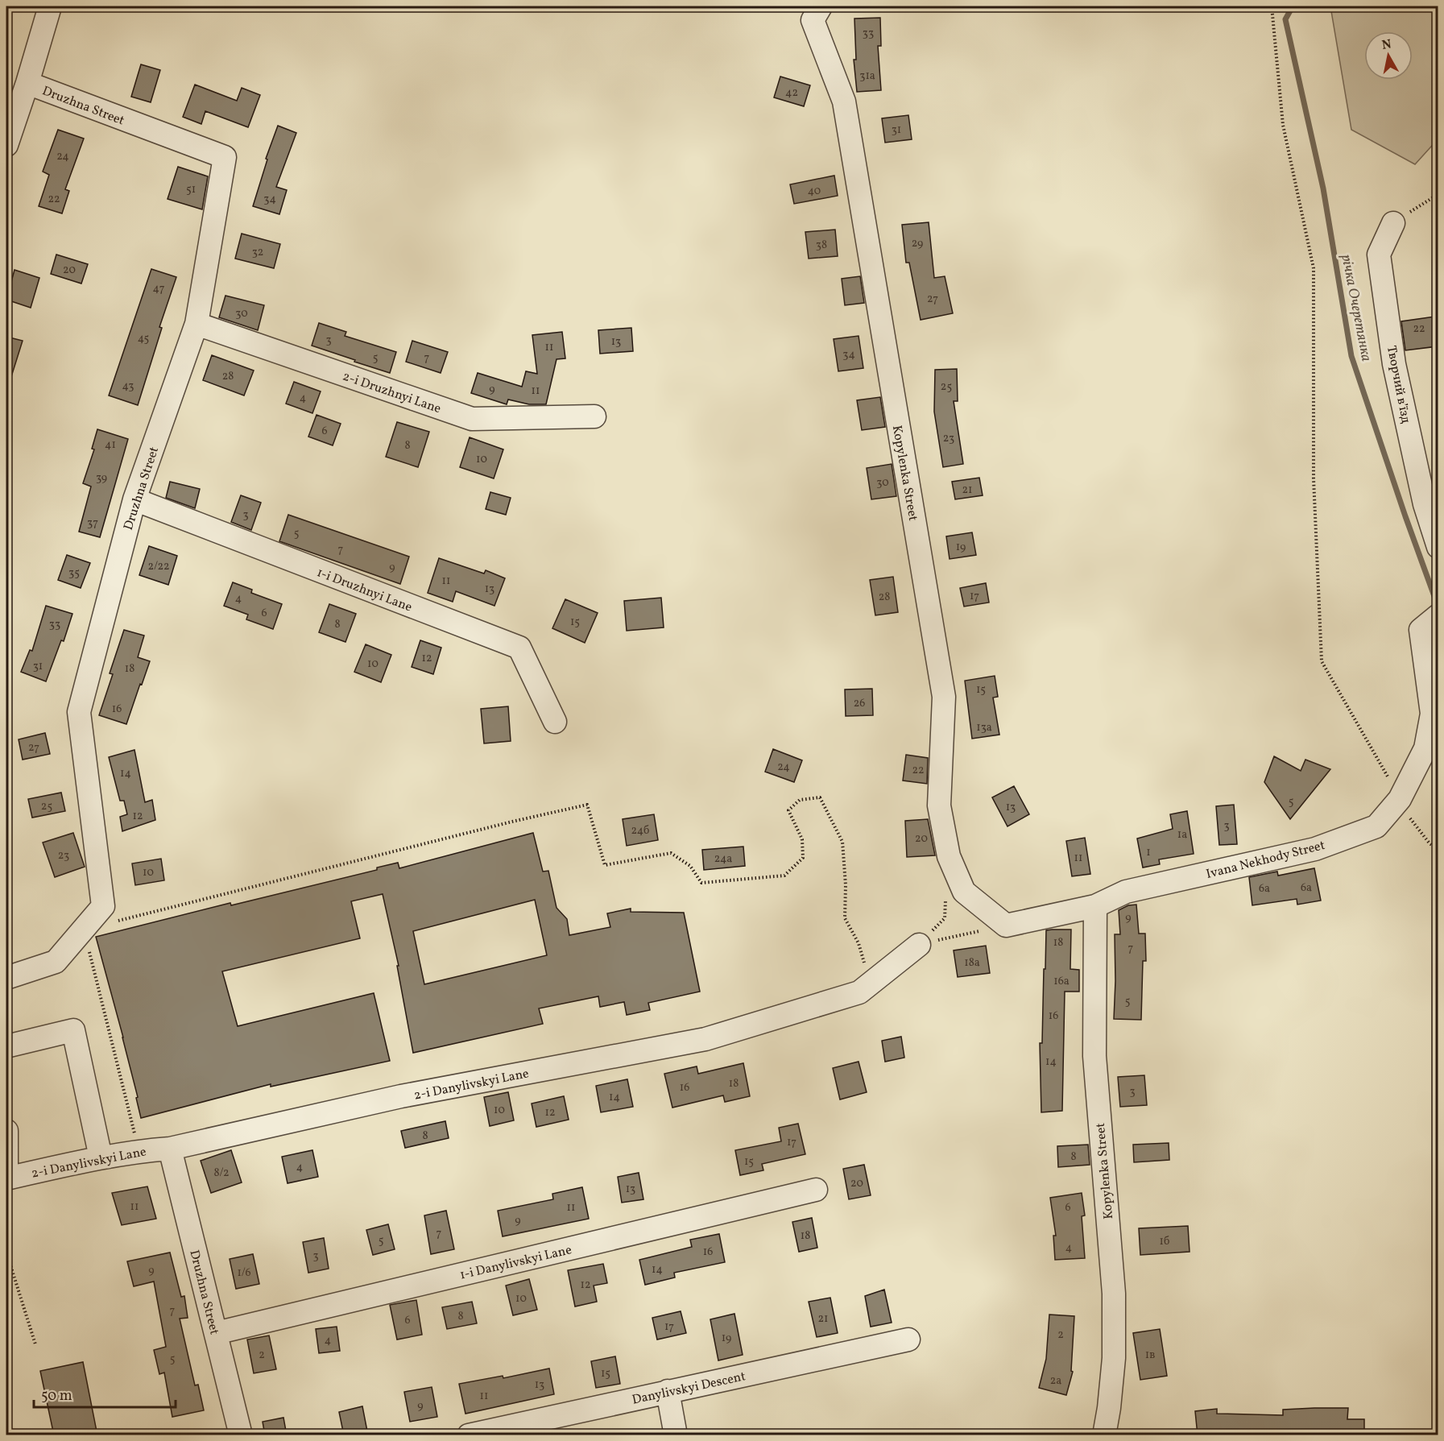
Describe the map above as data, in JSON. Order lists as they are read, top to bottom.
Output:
{
  "streets": {
    "street": [
      "Druzhna Street",
      "Творчий в’їзд",
      "2-i Druzhnyi Lane",
      "Kopylenka Street",
      "1-i Druzhnyi Lane",
      "Ivana Nekhody Street",
      "2-i Danylivskyi Lane",
      "1-i Danylivskyi Lane",
      "Danylivskyi Descent"
    ]
  },
  "crossings": [
    ["Druzhna Street", "2-i Druzhnyi Lane"],
    ["Druzhna Street", "1-i Druzhnyi Lane"],
    ["Druzhna Street", "2-i Danylivskyi Lane"],
    ["Druzhna Street", "1-i Danylivskyi Lane"],
    ["Kopylenka Street", "Ivana Nekhody Street"]
  ],
  "water": ["річка Очеретянка"],
  "house_numbers": [
    "33",
    "31а",
    "42",
    "31",
    "24",
    "51",
    "40",
    "22",
    "34",
    "29",
    "38",
    "32",
    "20",
    "47",
    "27",
    "30",
    "22",
    "45",
    "3",
    "13",
    "11",
    "34",
    "5",
    "7",
    "28",
    "43",
    "25",
    "9",
    "11",
    "4",
    "6",
    "23",
    "41",
    "8",
    "10",
    "39",
    "30",
    "21",
    "3",
    "37",
    "5",
    "19",
    "7",
    "2/22",
    "9",
    "35",
    "11",
    "13",
    "17",
    "28",
    "4",
    "6",
    "15",
    "33",
    "8",
    "12",
    "10",
    "31",
    "18",
    "15",
    "26",
    "16",
    "13а",
    "27",
    "24",
    "22",
    "14",
    "5",
    "25",
    "13",
    "12",
    "3",
    "24б",
    "1а",
    "20",
    "1",
    "23",
    "11",
    "24а",
    "10",
    "6а",
    "6а",
    "9",
    "18",
    "7",
    "18а",
    "16а",
    "5",
    "16",
    "14",
    "18",
    "16",
    "3",
    "14",
    "10",
    "12",
    "8",
    "17",
    "8",
    "15",
    "4",
    "8/2",
    "20",
    "13",
    "11",
    "11",
    "6",
    "9",
    "7",
    "18",
    "5",
    "1б",
    "4",
    "16",
    "3",
    "14",
    "9",
    "1/6",
    "12",
    "10",
    "7",
    "8",
    "21",
    "6",
    "17",
    "2",
    "19",
    "4",
    "2",
    "1в",
    "5",
    "15",
    "2а",
    "13",
    "11",
    "9"
  ],
  "scale_bar": "50 m",
  "north": "top"
}
